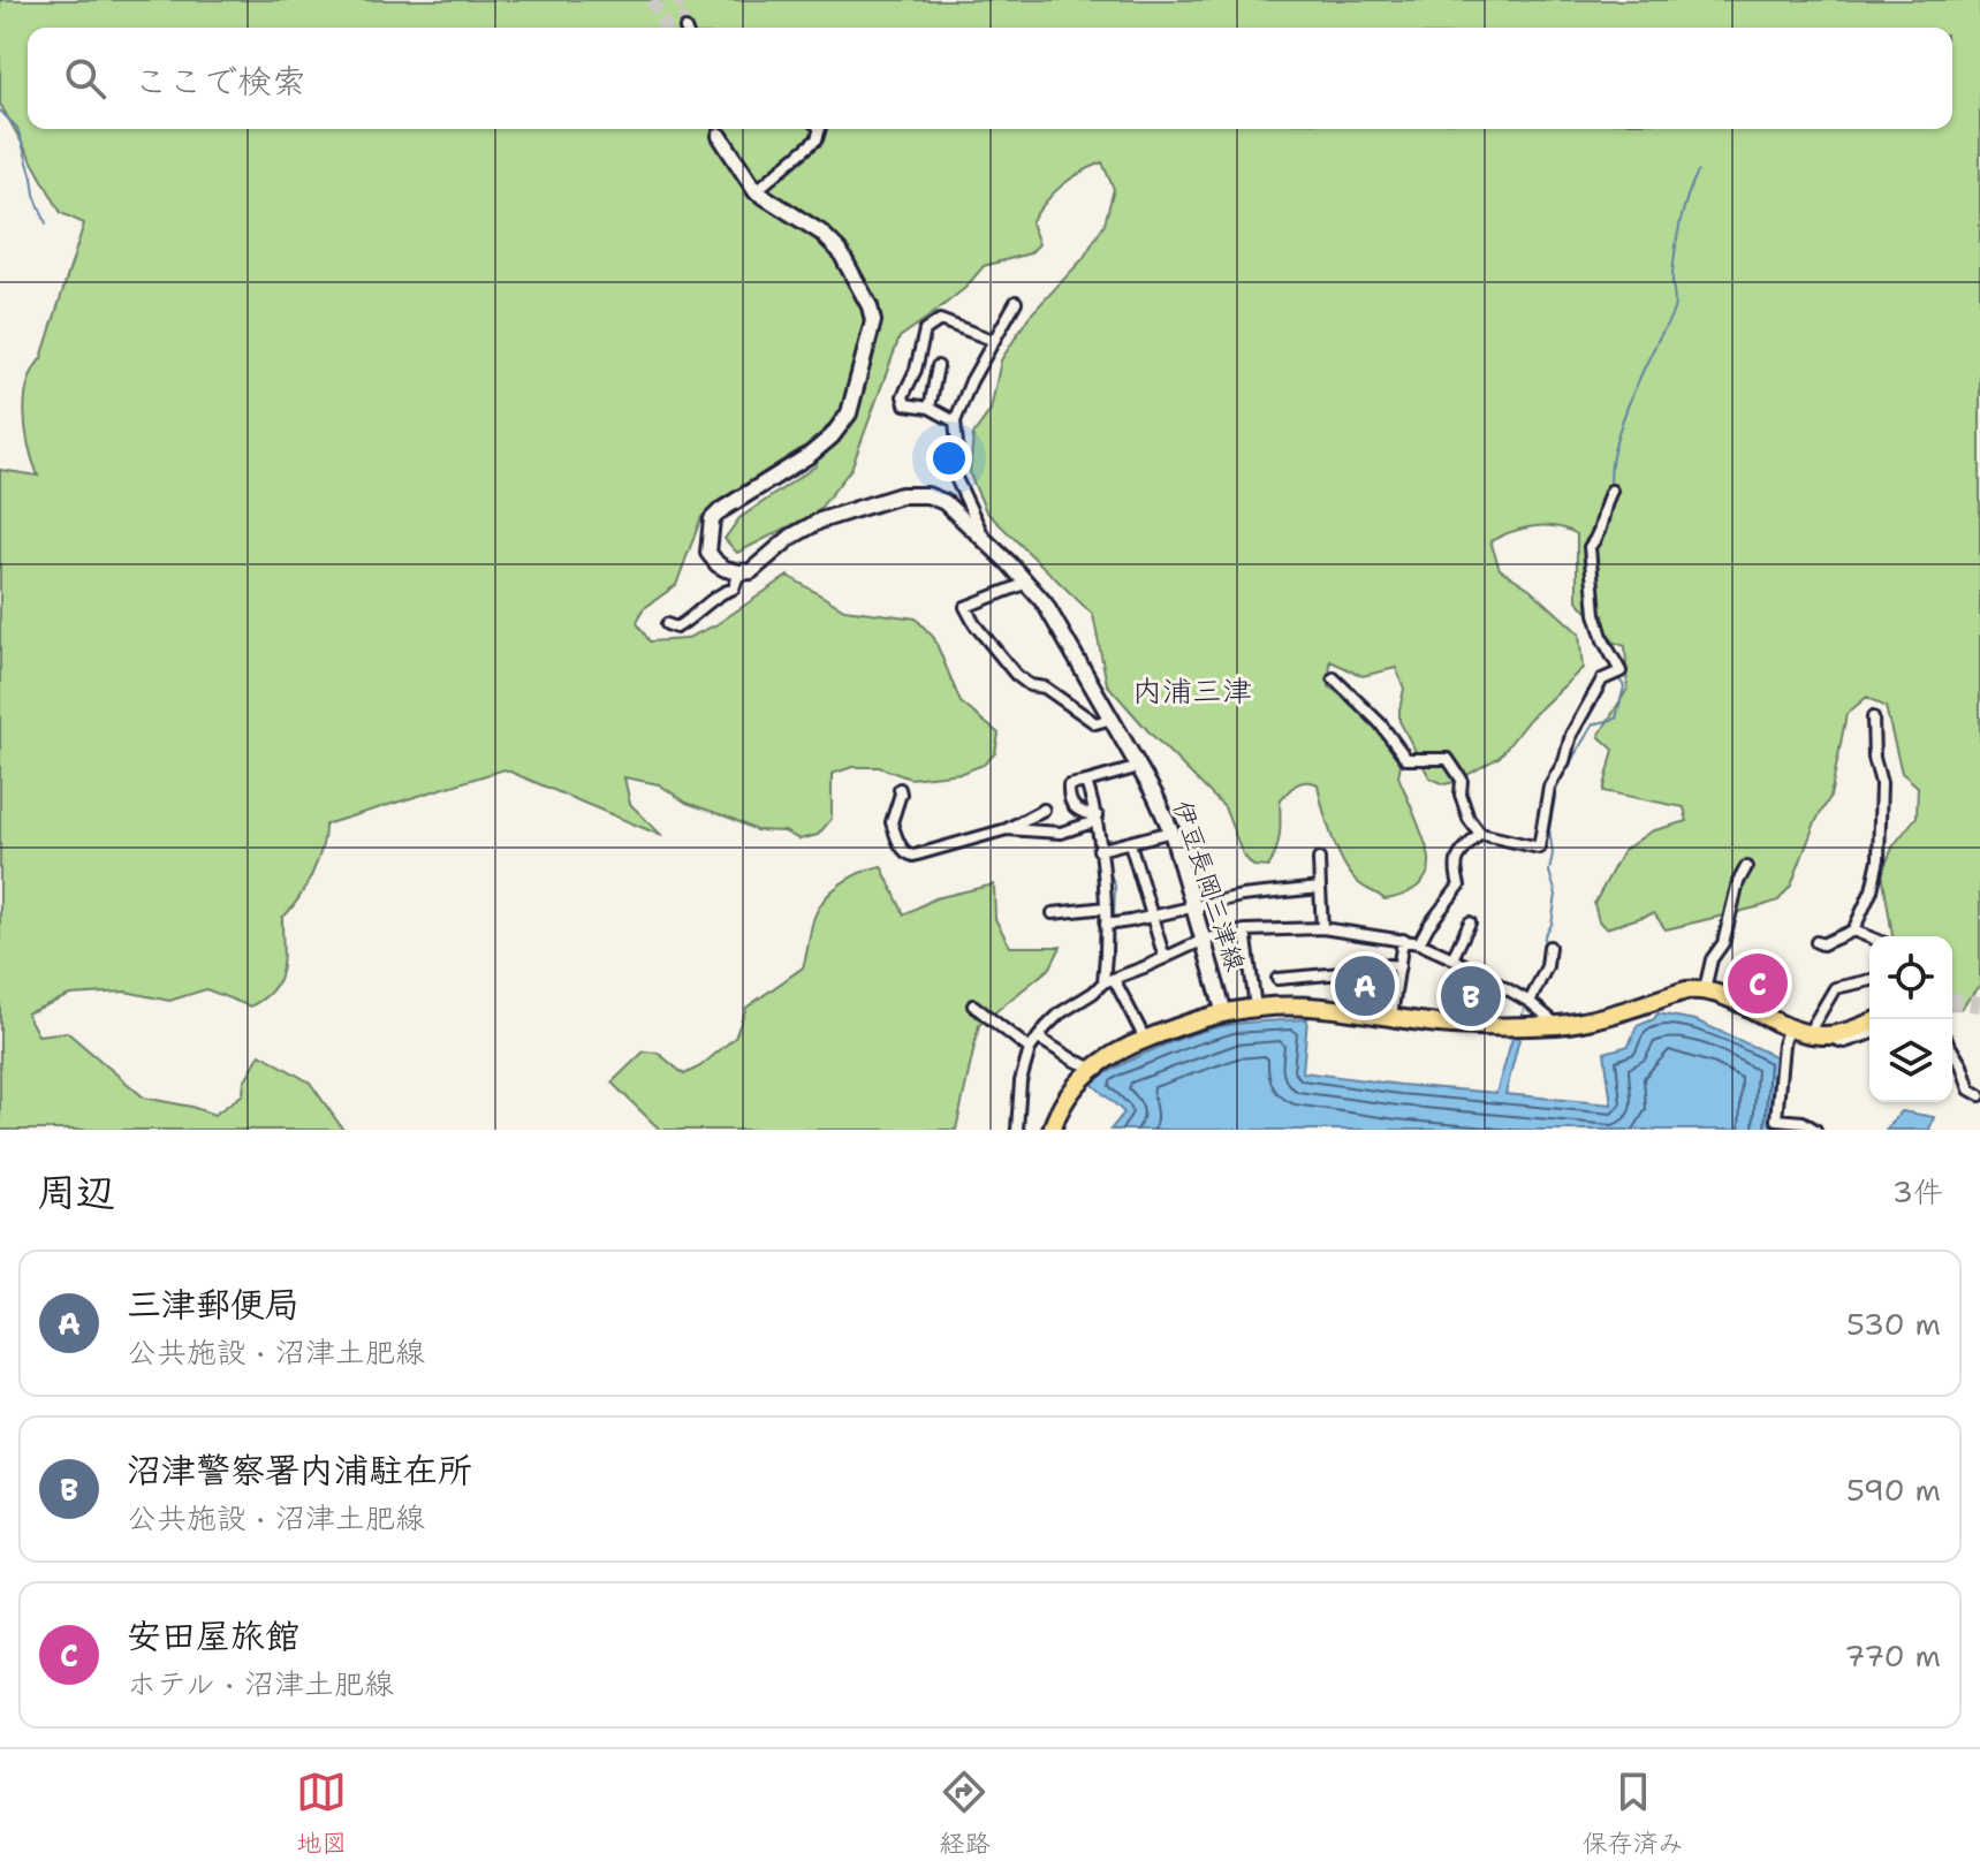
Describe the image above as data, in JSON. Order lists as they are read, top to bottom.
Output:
{
  "streets": {
    "main road": ["伊豆長岡三津線"]
  },
  "districts": ["内浦三津"],
  "page": {
    "search": "ここで検索",
    "pins": ["C", "A", "B"],
    "heading": ["周辺", "3件"],
    "list": [
      {
        "mark": "A",
        "name": "三津郵便局",
        "note": "公共施設 · 沼津土肥線",
        "value": "530 m"
      },
      {
        "mark": "B",
        "name": "沼津警察署内浦駐在所",
        "note": "公共施設 · 沼津土肥線",
        "value": "590 m"
      },
      {
        "mark": "C",
        "name": "安田屋旅館",
        "note": "ホテル · 沼津土肥線",
        "value": "770 m"
      }
    ],
    "nav": ["地図", "経路", "保存済み"]
  }
}
